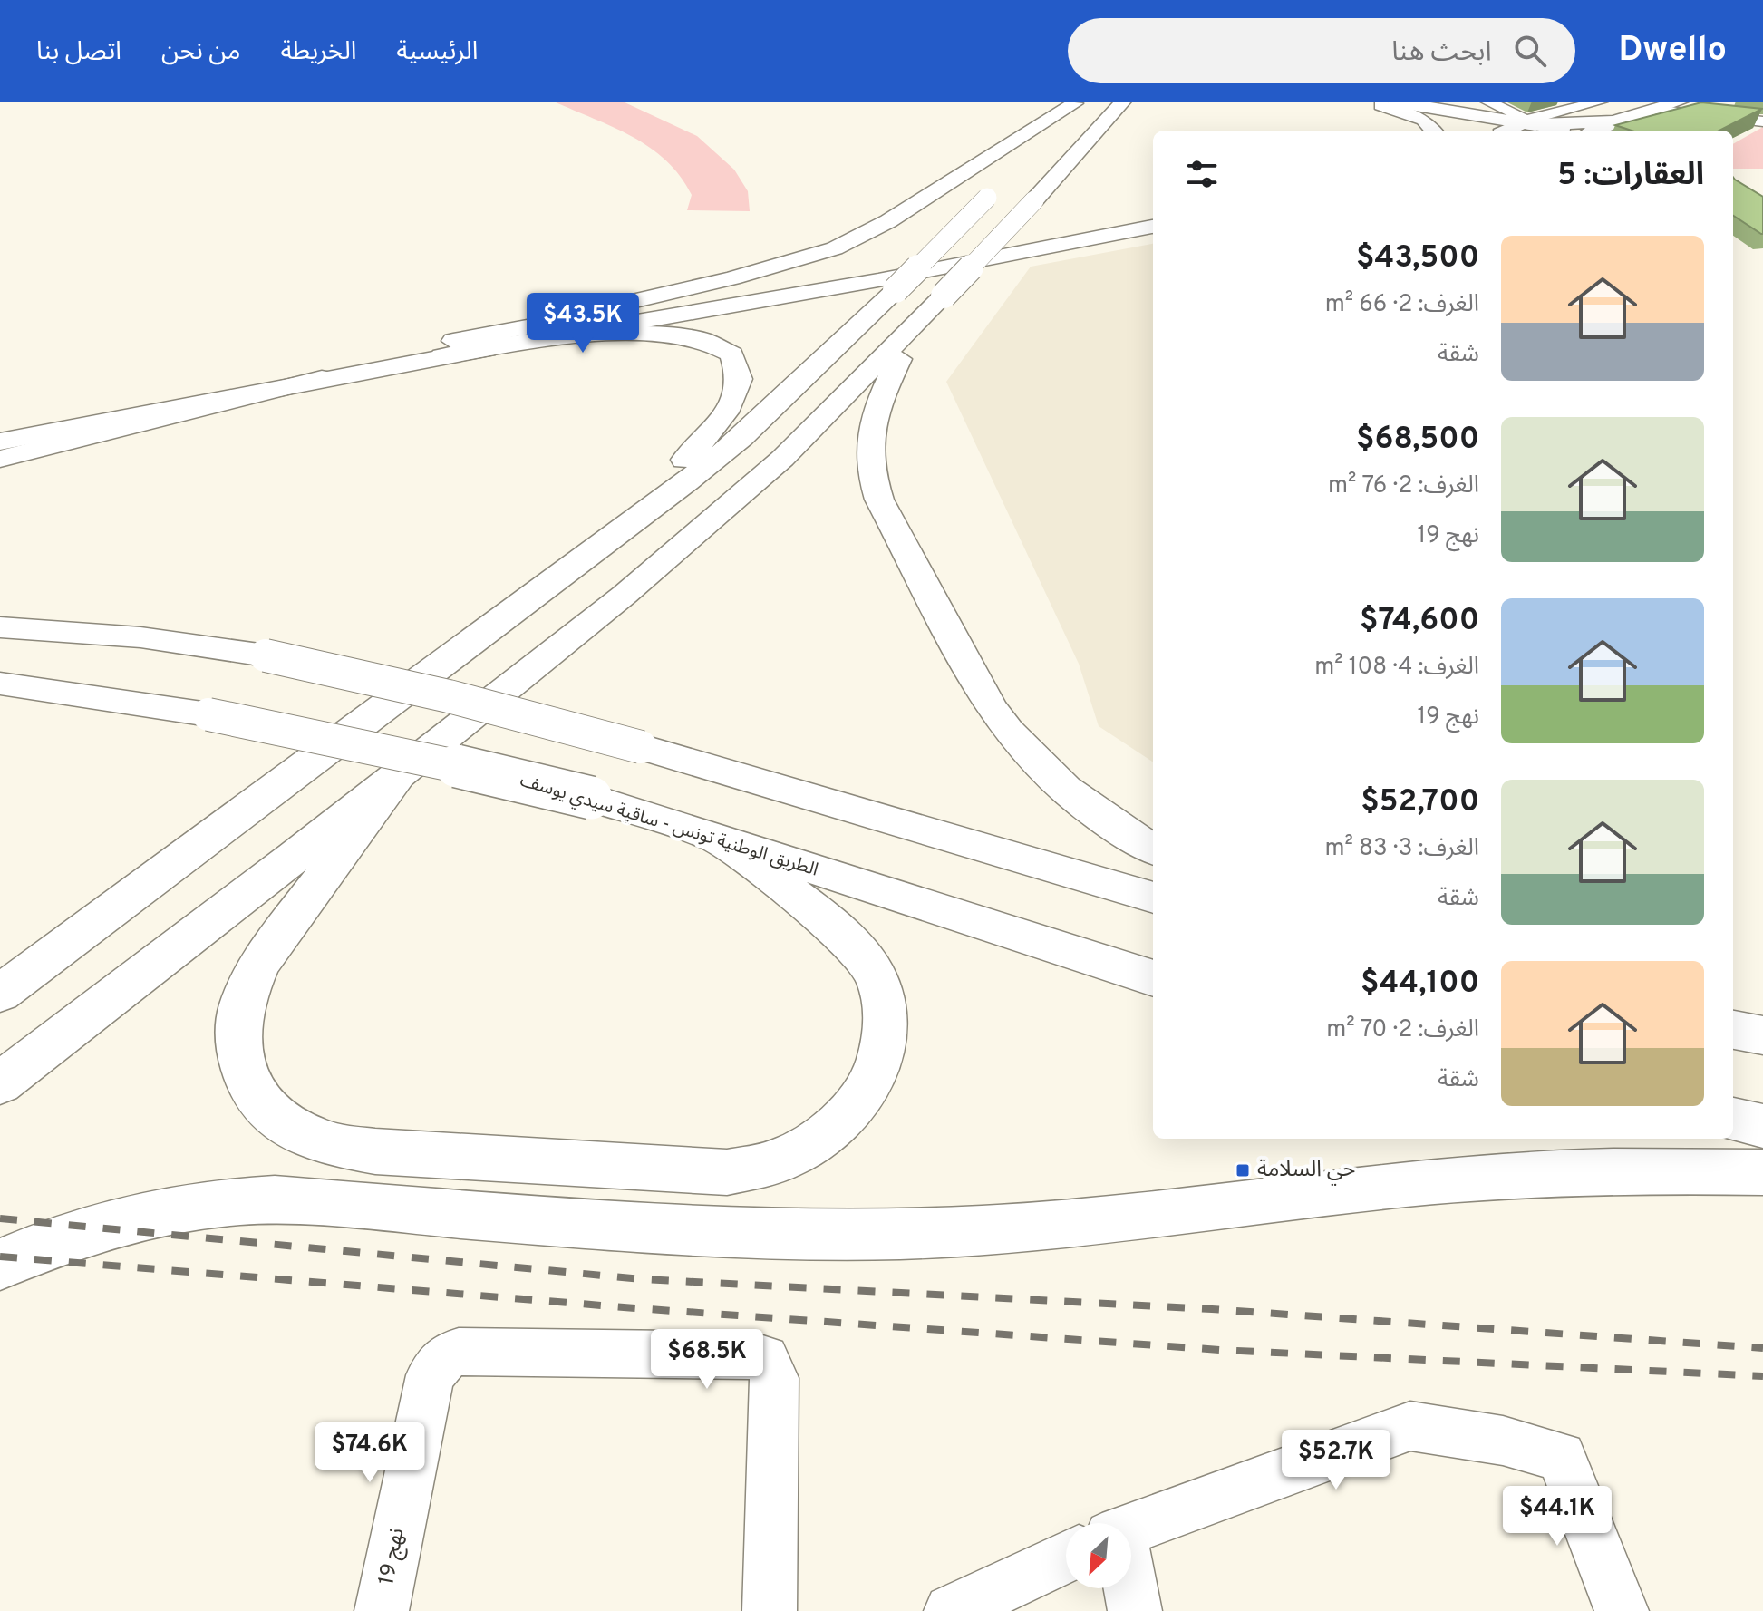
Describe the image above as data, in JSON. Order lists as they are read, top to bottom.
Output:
{
  "streets": {
    "main road": ["الطريق الوطنية تونس - ساقية سيدي يوسف"],
    "street": ["نهج 19"]
  },
  "places": {
    "transit": ["حي السلامة"]
  },
  "north": "bottom left",
  "page": {
    "header": "Dwello",
    "search": "ابحث هنا",
    "nav": [
      "الرئيسية",
      "الخريطة",
      "من نحن",
      "اتصل بنا"
    ],
    "heading": "العقارات: 5",
    "list": [
      {
        "name": "$43,500",
        "note": "الغرف: 2 · 66 m² · شقة"
      },
      {
        "name": "$68,500",
        "note": "الغرف: 2 · 76 m² · نهج 19"
      },
      {
        "name": "$74,600",
        "note": "الغرف: 4 · 108 m² · نهج 19"
      },
      {
        "name": "$52,700",
        "note": "الغرف: 3 · 83 m² · شقة"
      },
      {
        "name": "$44,100",
        "note": "الغرف: 2 · 70 m² · شقة"
      }
    ],
    "price": [
      "$43.5K",
      "$68.5K",
      "$74.6K",
      "$52.7K",
      "$44.1K"
    ]
  }
}
